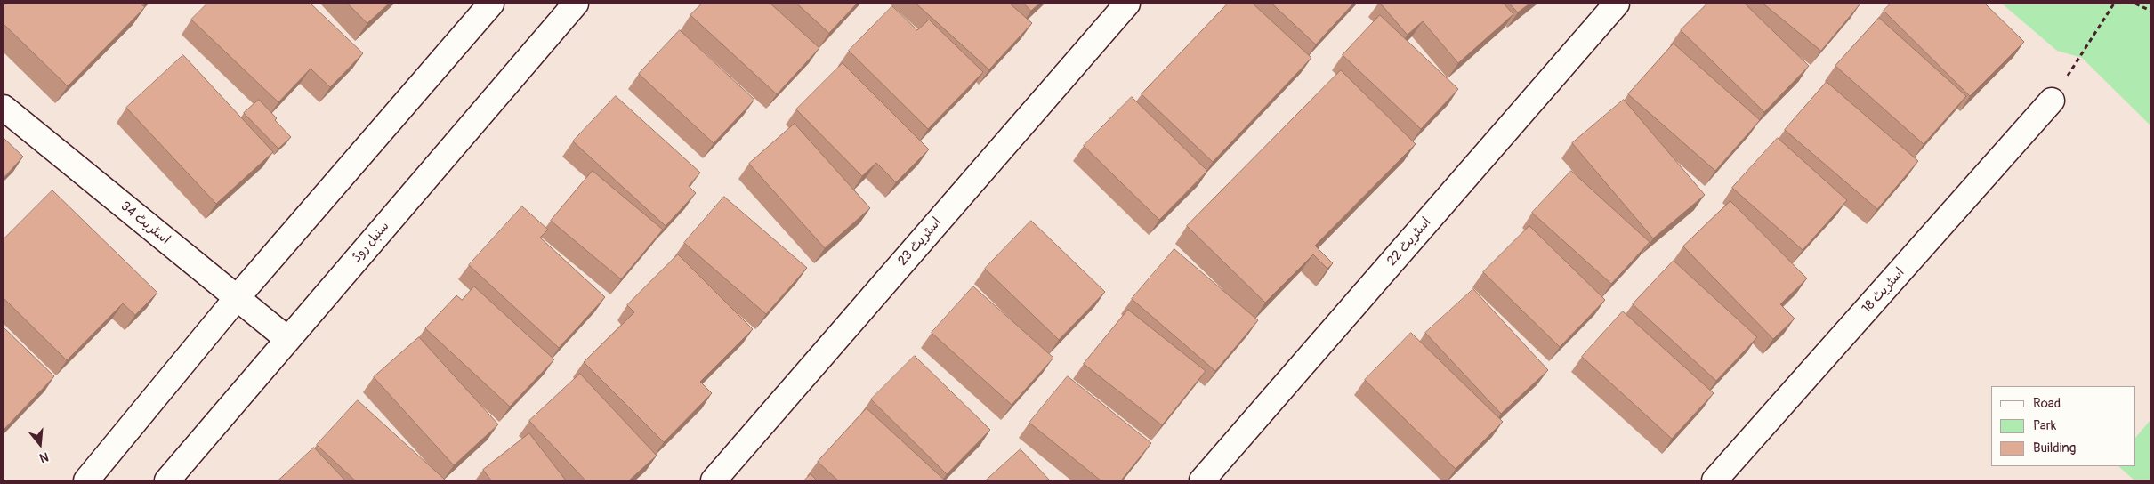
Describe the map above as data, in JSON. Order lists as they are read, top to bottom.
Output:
{
  "streets": {
    "street": [
      "اسٹریٹ 34",
      "سنبل روڈ",
      "اسٹریٹ 23",
      "اسٹریٹ 22",
      "اسٹریٹ 18"
    ]
  },
  "crossings": [
    ["اسٹریٹ 34", "سنبل روڈ"]
  ],
  "legend": ["Road", "Park", "Building"],
  "north": "bottom"
}
